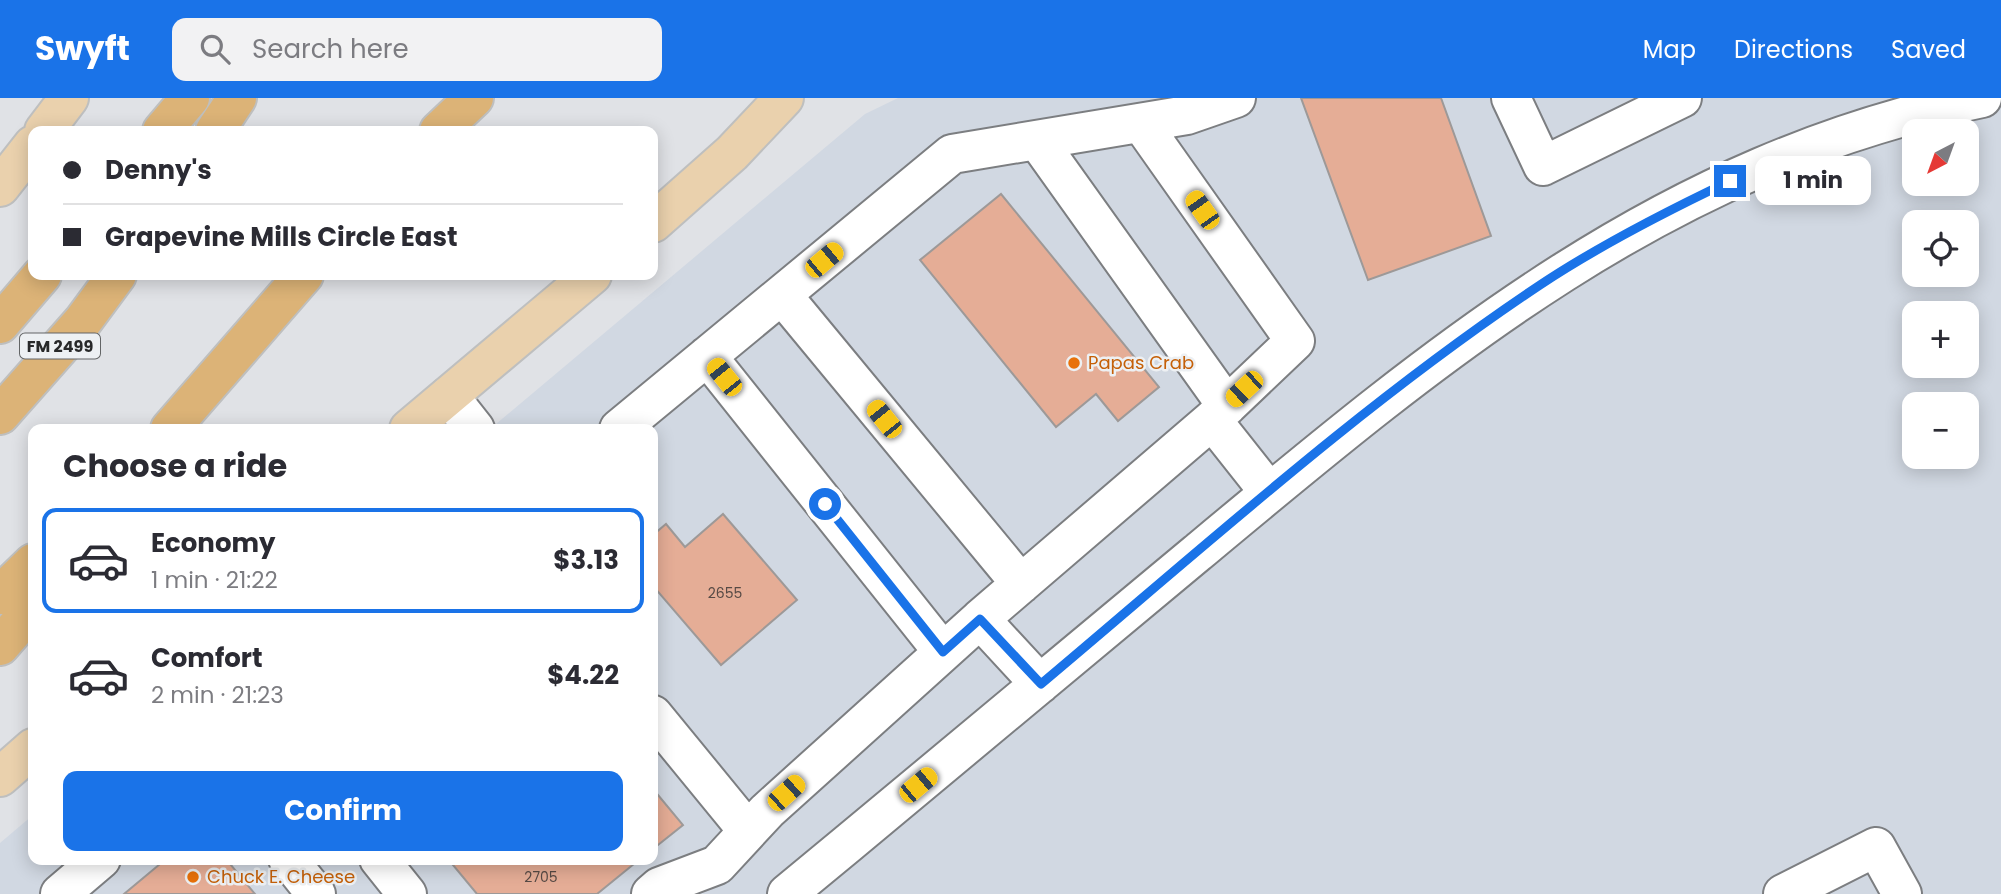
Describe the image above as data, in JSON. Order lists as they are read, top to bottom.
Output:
{
  "streets": {
    "highway": ["FM 2499"]
  },
  "places": ["Papas Crab", "Chuck E. Cheese"],
  "house_numbers": ["2655", "2705"],
  "north": "bottom left",
  "page": {
    "header": "Swyft",
    "search": "Search here",
    "nav": ["Map", "Directions", "Saved"],
    "map_buttons": ["+", "−"],
    "banner": ["Denny's", "Grapevine Mills Circle East"],
    "bubble": "1 min",
    "heading": "Choose a ride",
    "list": [
      {
        "name": "Economy",
        "note": "1 min · 21:22",
        "value": "$3.13"
      },
      {
        "name": "Comfort",
        "note": "2 min · 21:23",
        "value": "$4.22"
      }
    ],
    "buttons": "Confirm"
  }
}
